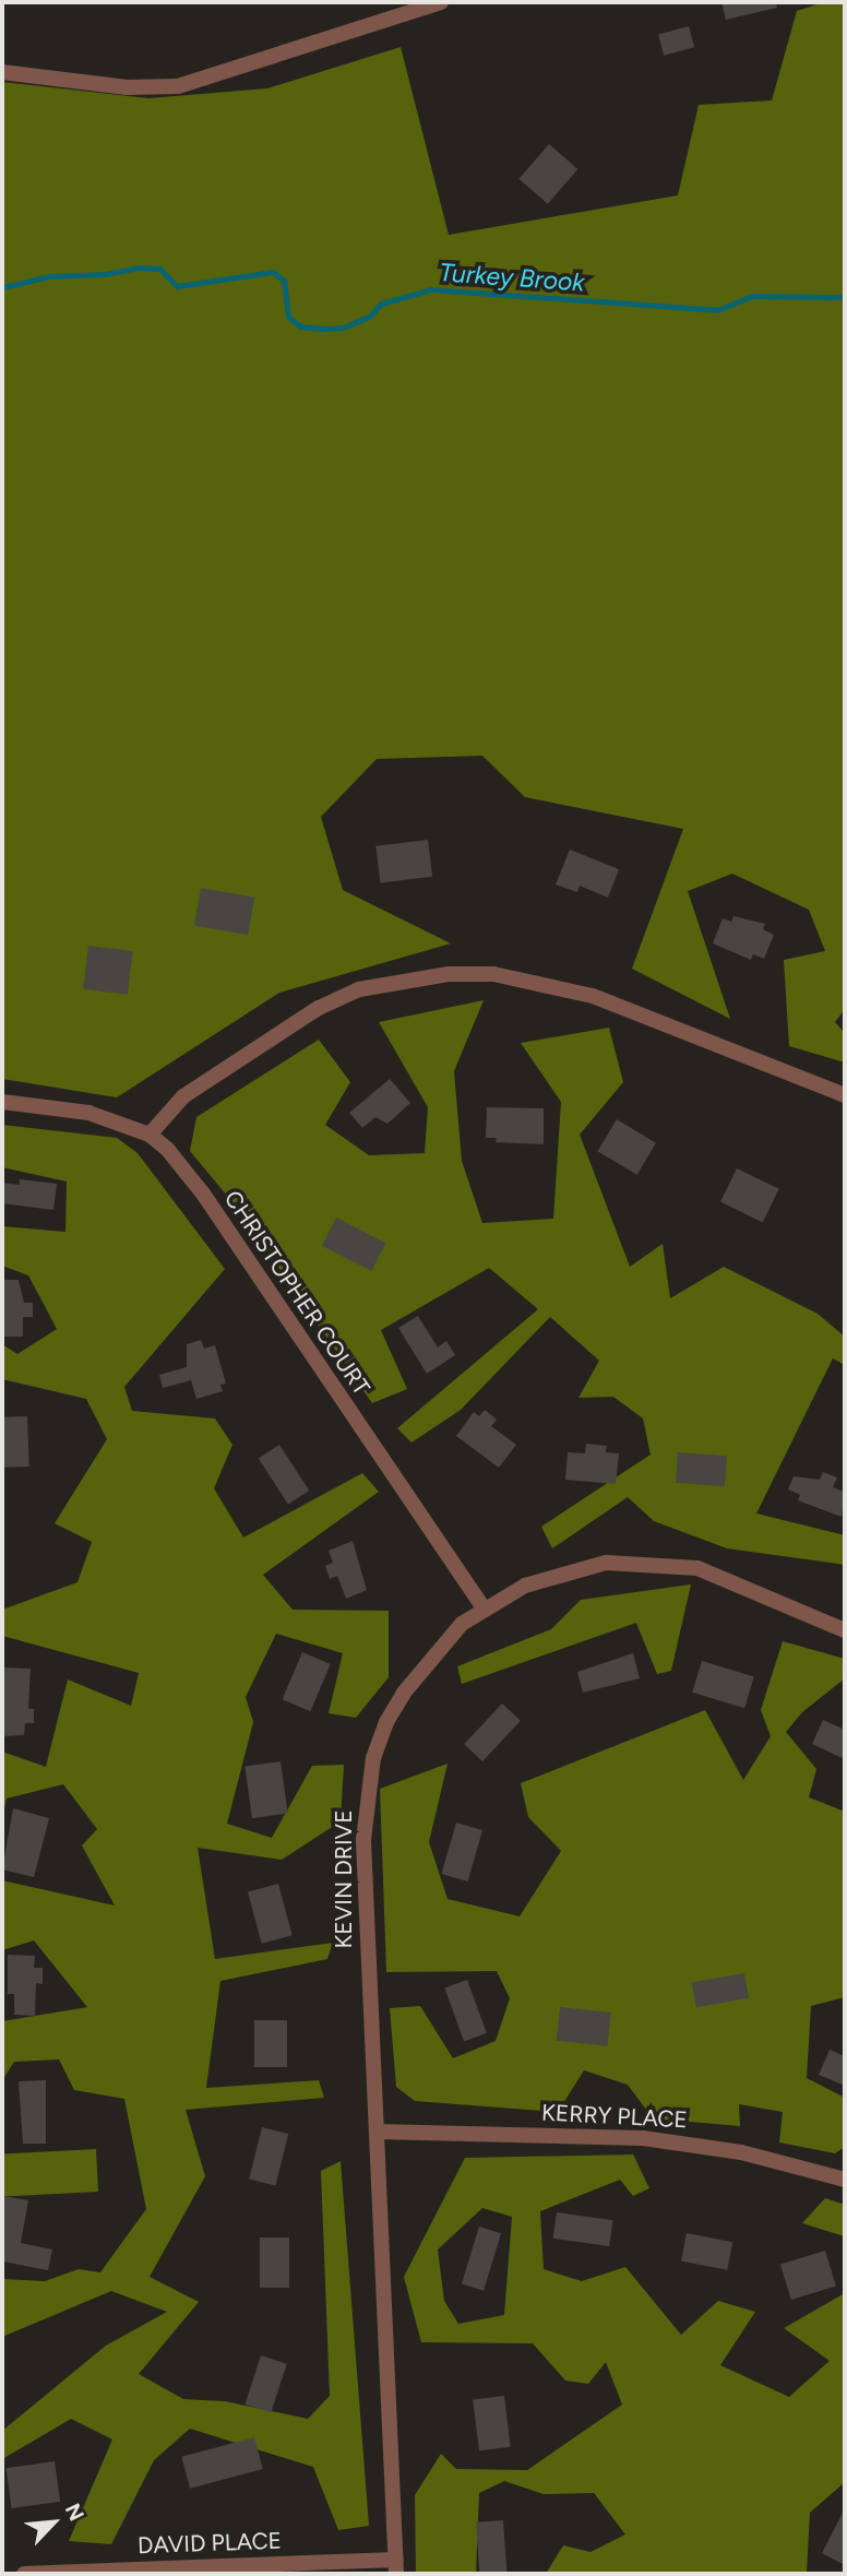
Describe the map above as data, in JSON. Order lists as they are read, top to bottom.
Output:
{
  "streets": {
    "street": [
      "CHRISTOPHER COURT",
      "KEVIN DRIVE",
      "KERRY PLACE",
      "DAVID PLACE"
    ]
  },
  "crossings": [
    ["CHRISTOPHER COURT", "KEVIN DRIVE"],
    ["KEVIN DRIVE", "KERRY PLACE"],
    ["KEVIN DRIVE", "DAVID PLACE"]
  ],
  "water": ["Turkey Brook"],
  "north": "top right"
}
